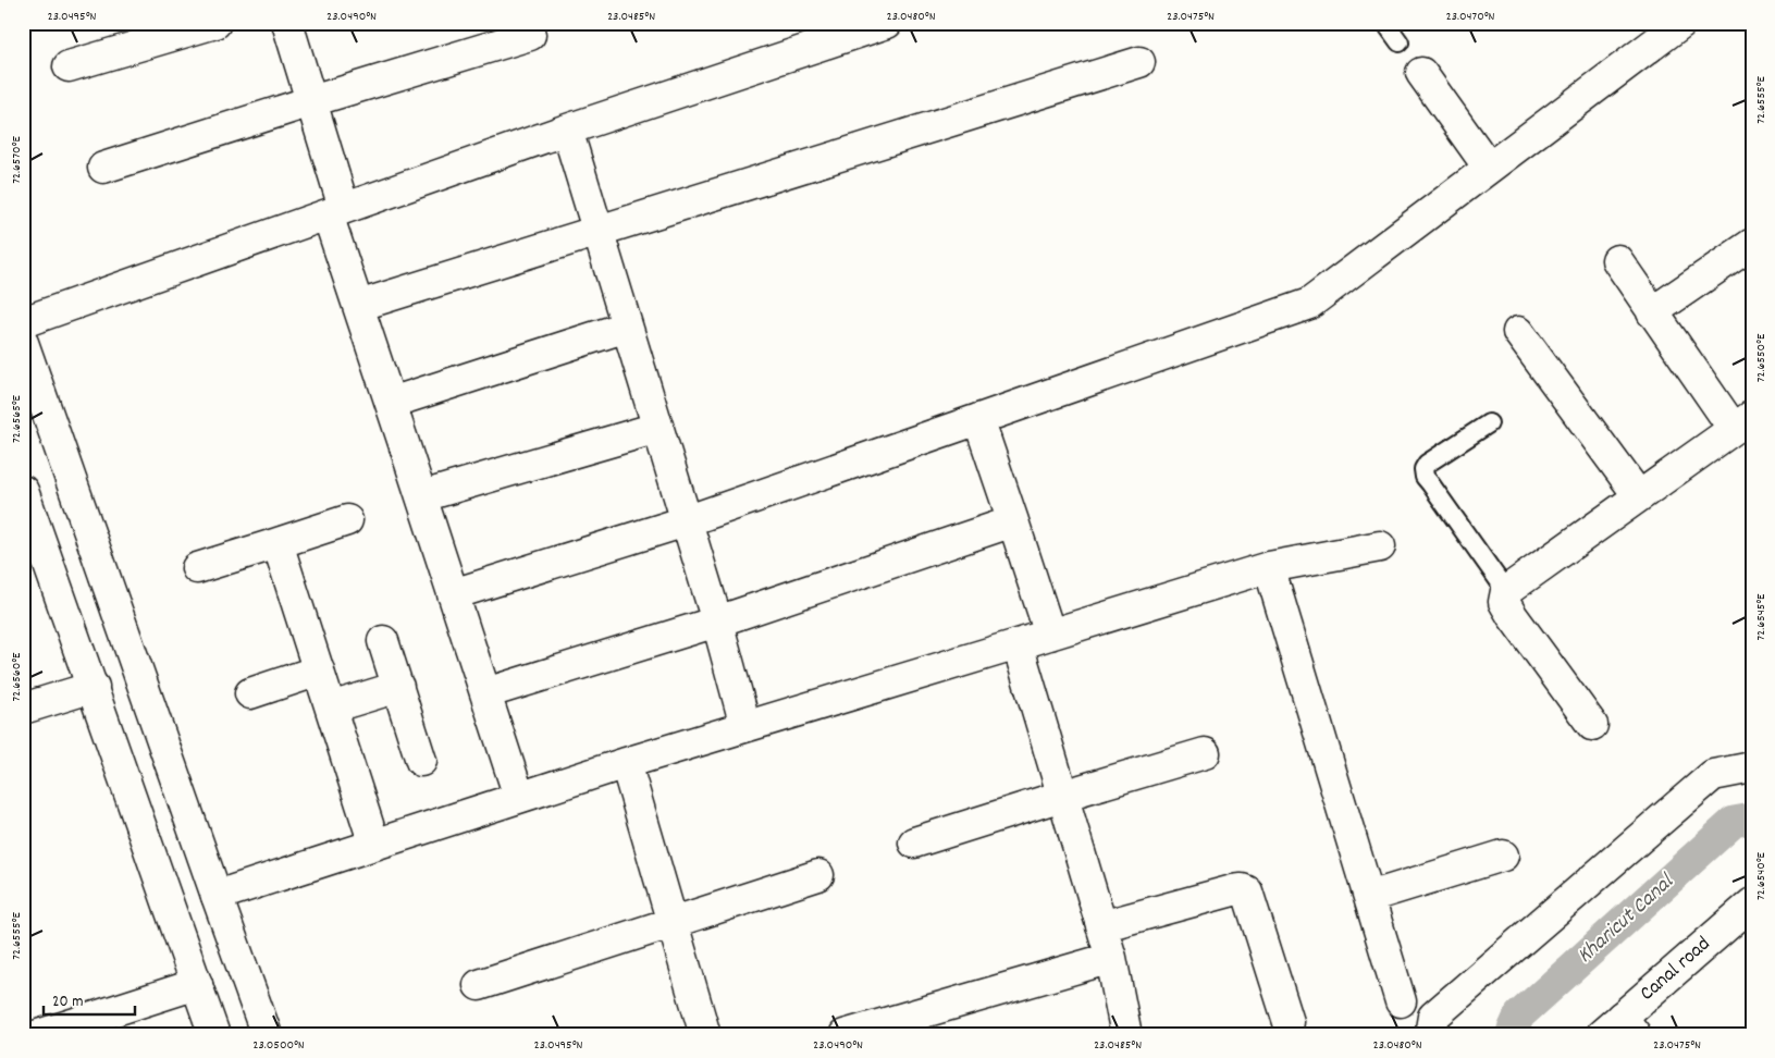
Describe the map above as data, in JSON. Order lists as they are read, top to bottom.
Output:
{
  "streets": {
    "street": ["Canal road"]
  },
  "water": ["Kharicut Canal"],
  "scale_bar": "20 m",
  "coordinates": [
    "23.0495°N",
    "23.0490°N",
    "23.0485°N",
    "23.0480°N",
    "23.0475°N",
    "23.0470°N",
    "72.6555°E",
    "72.6570°E",
    "72.6550°E",
    "72.6565°E",
    "72.6545°E",
    "72.6560°E",
    "72.6540°E",
    "23.0500°N"
  ]
}
